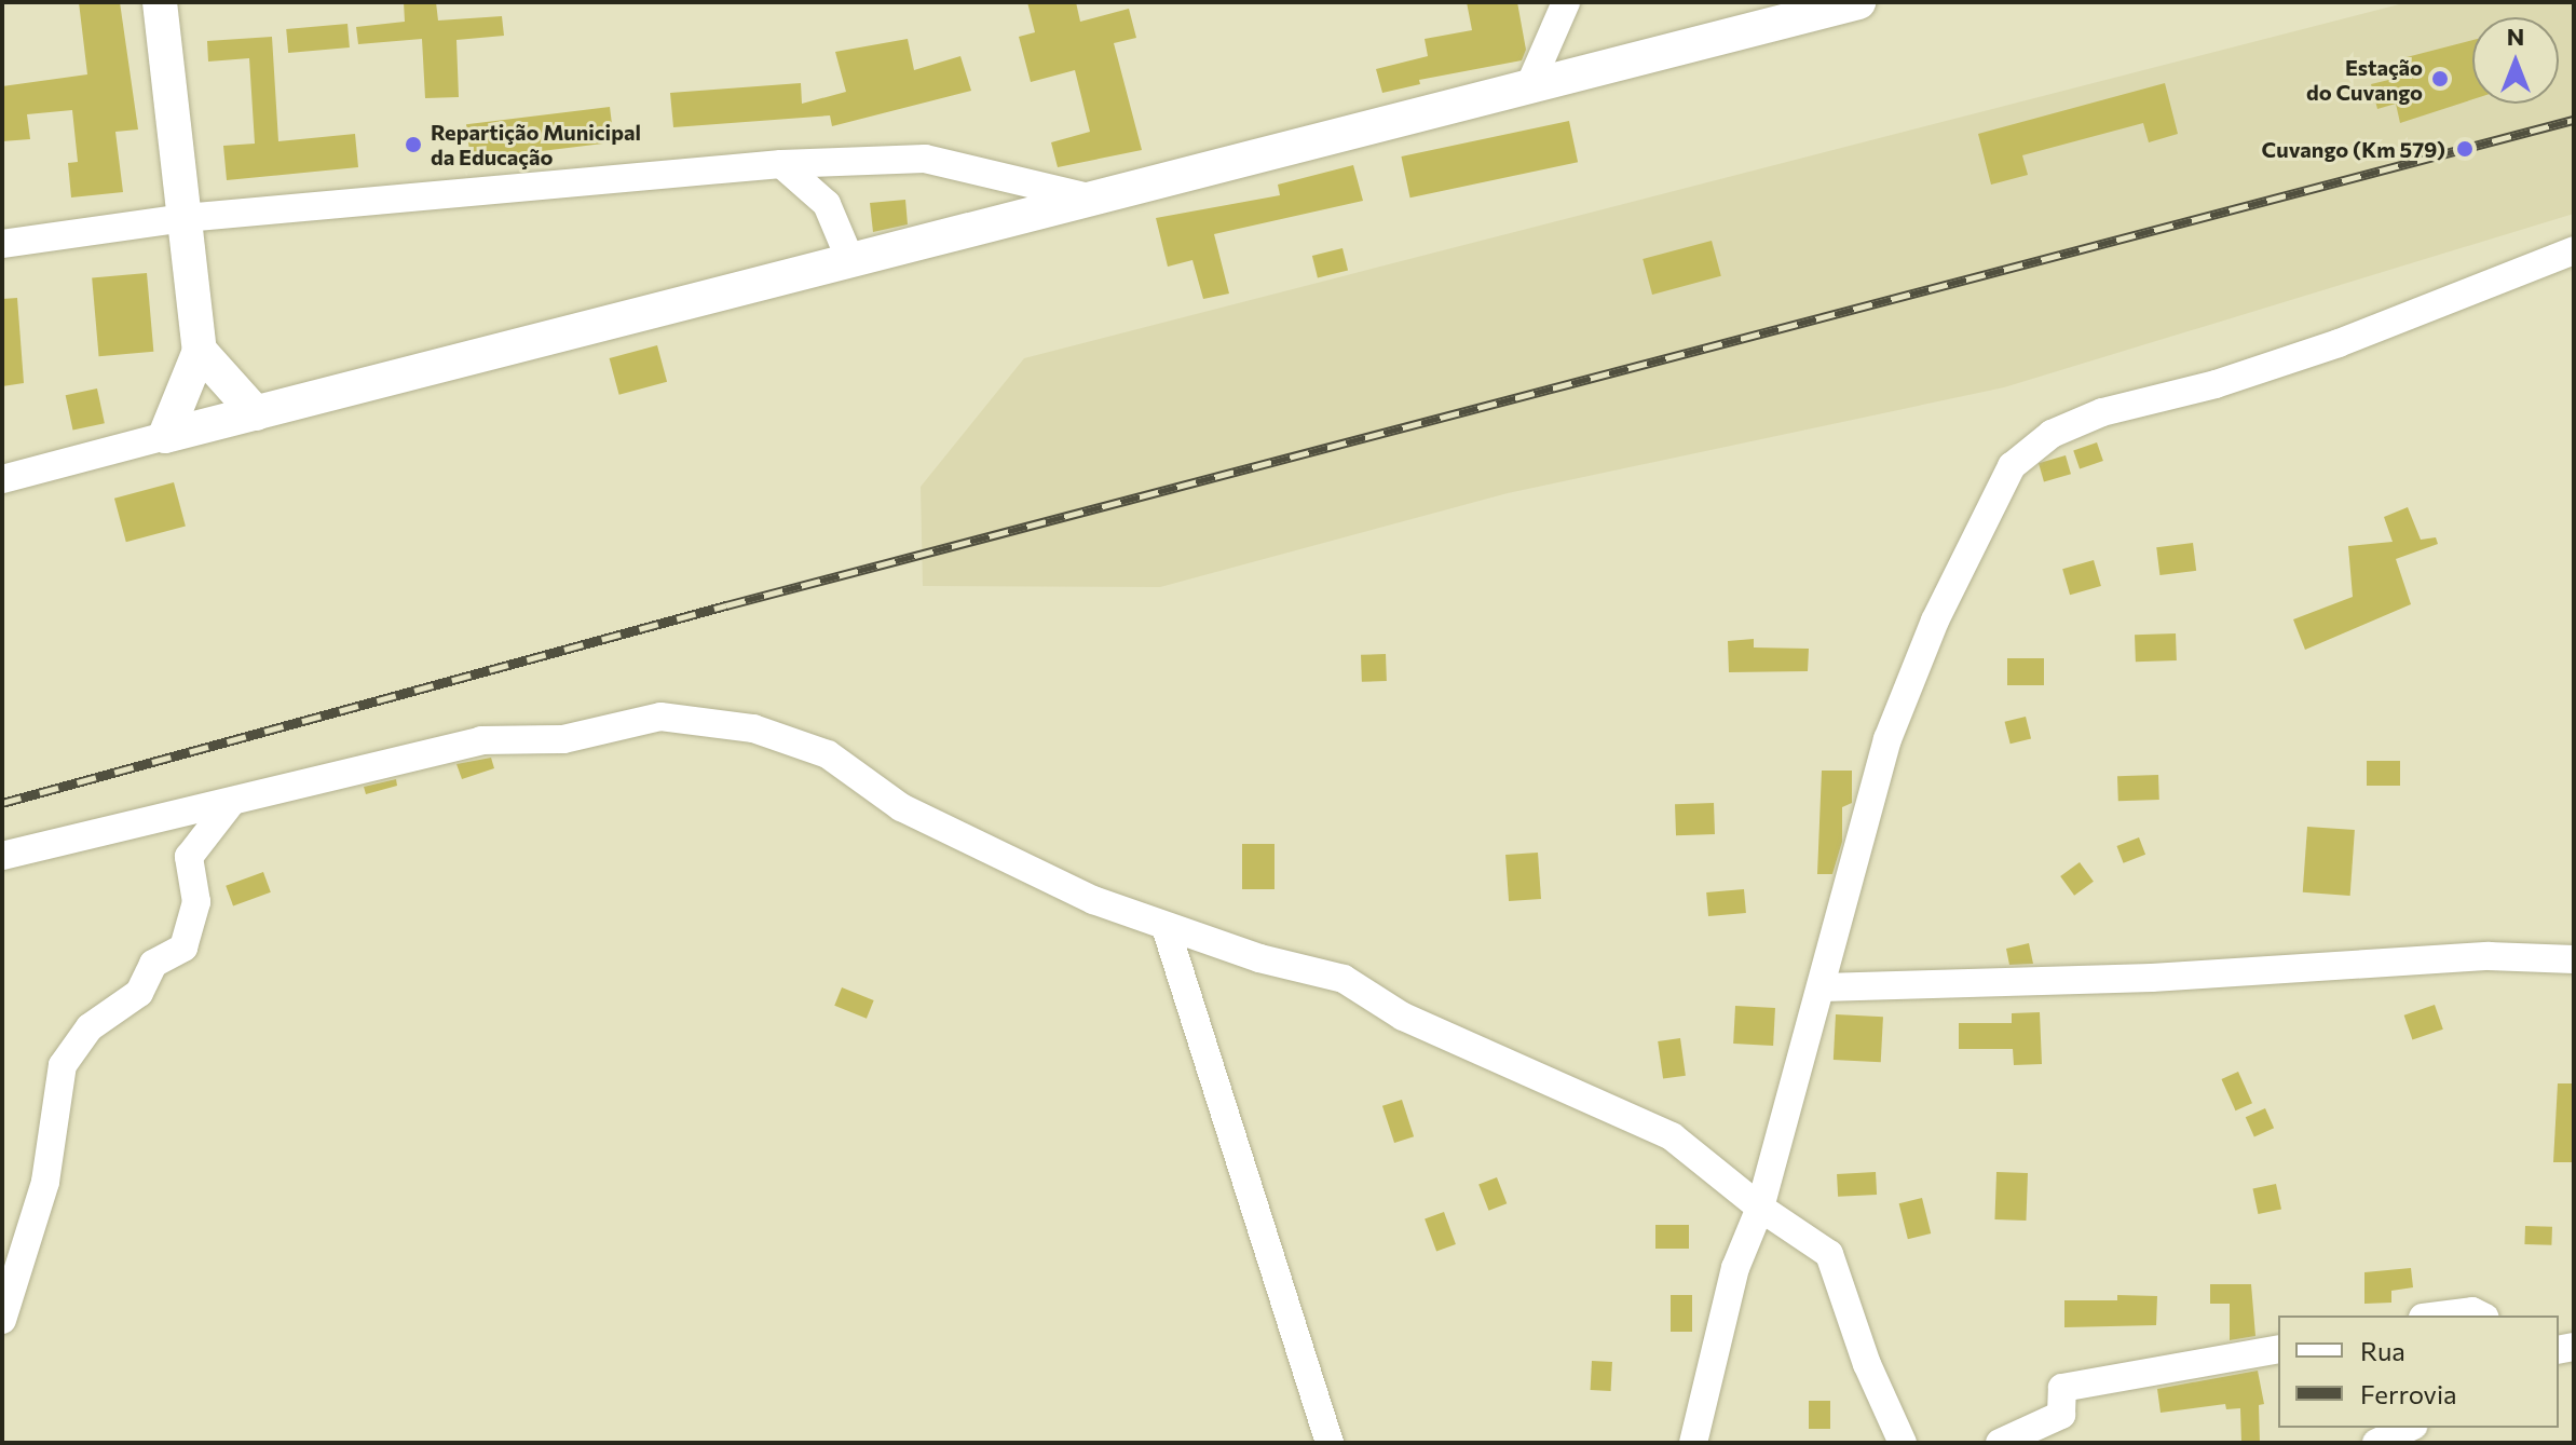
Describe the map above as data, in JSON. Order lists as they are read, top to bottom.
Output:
{
  "places": ["Estação do Cuvango", "Repartição Municipal da Educação", "Cuvango (Km 579)"],
  "legend": ["Rua", "Ferrovia"],
  "north": "top"
}
